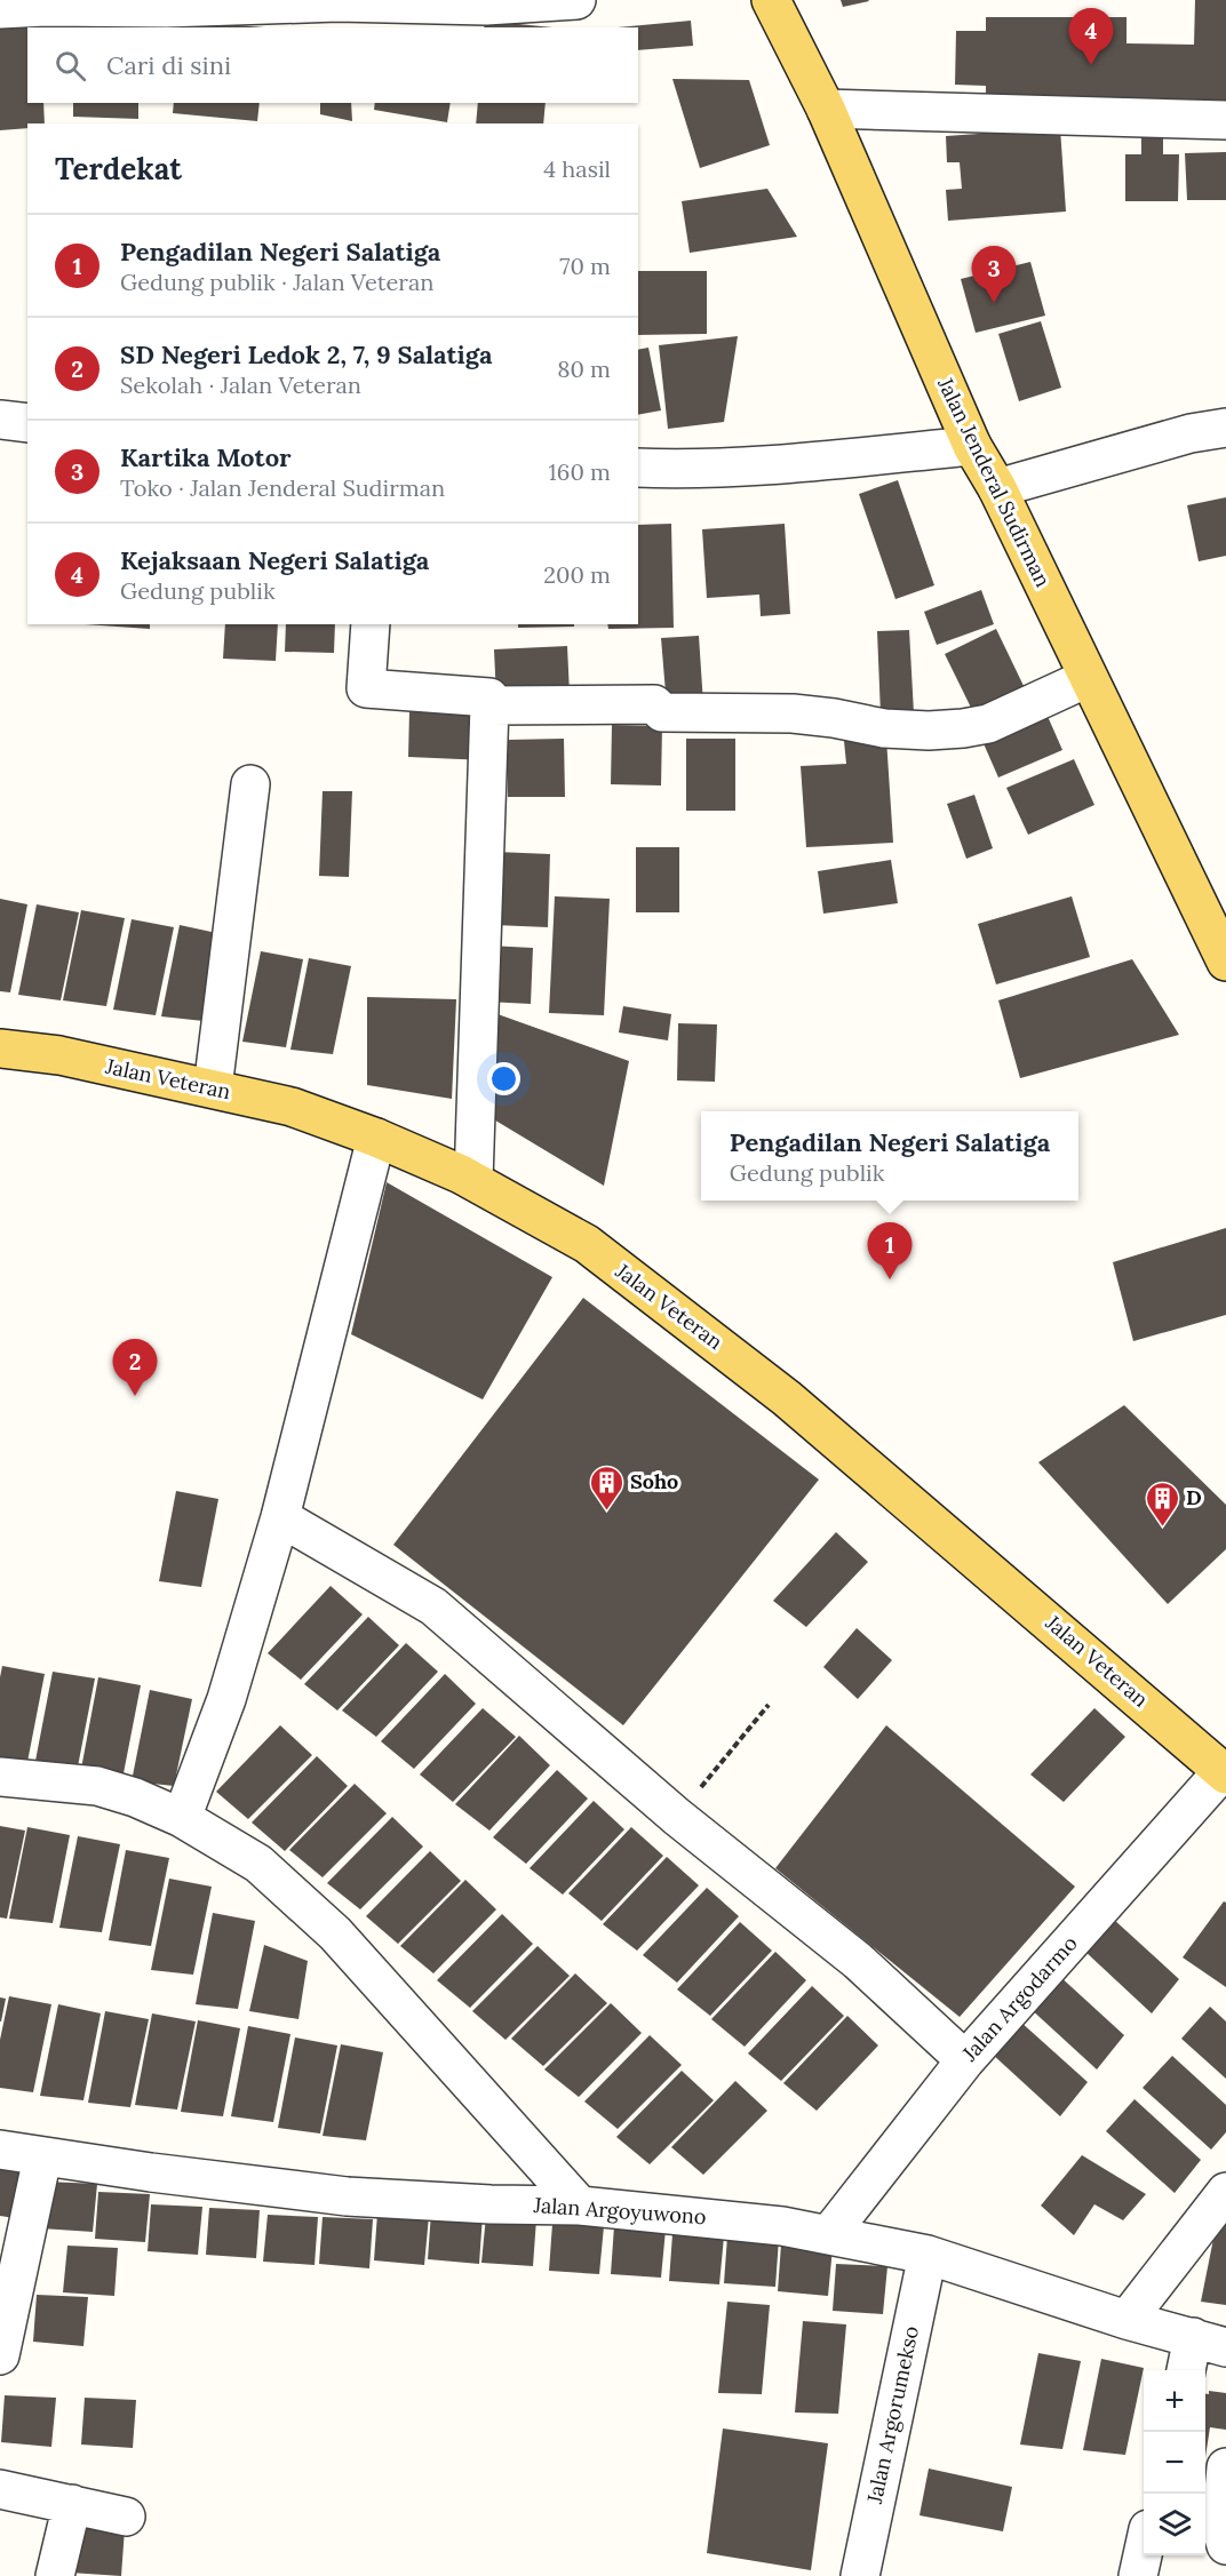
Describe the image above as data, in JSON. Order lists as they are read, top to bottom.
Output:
{
  "streets": {
    "main road": ["Jalan Jenderal Sudirman", "Jalan Veteran"],
    "street": ["Jalan Argodarmo", "Jalan Argoyuwono", "Jalan Argorumekso"]
  },
  "crossings": [
    ["Jalan Veteran", "Jalan Argodarmo"],
    ["Jalan Argodarmo", "Jalan Argoyuwono"],
    ["Jalan Argoyuwono", "Jalan Argorumekso"]
  ],
  "places": {
    "building": ["Soho", "D"]
  },
  "page": {
    "pins": [
      "4",
      "3",
      "1",
      "2"
    ],
    "search": "Cari di sini",
    "heading": ["Terdekat", "4 hasil"],
    "list": [
      {
        "mark": "1",
        "name": "Pengadilan Negeri Salatiga",
        "note": "Gedung publik · Jalan Veteran",
        "value": "70 m"
      },
      {
        "mark": "2",
        "name": "SD Negeri Ledok 2, 7, 9 Salatiga",
        "note": "Sekolah · Jalan Veteran",
        "value": "80 m"
      },
      {
        "mark": "3",
        "name": "Kartika Motor",
        "note": "Toko · Jalan Jenderal Sudirman",
        "value": "160 m"
      },
      {
        "mark": "4",
        "name": "Kejaksaan Negeri Salatiga",
        "note": "Gedung publik",
        "value": "200 m"
      }
    ],
    "popup": ["Pengadilan Negeri Salatiga", "Gedung publik"],
    "map_buttons": ["+", "−"]
  }
}
